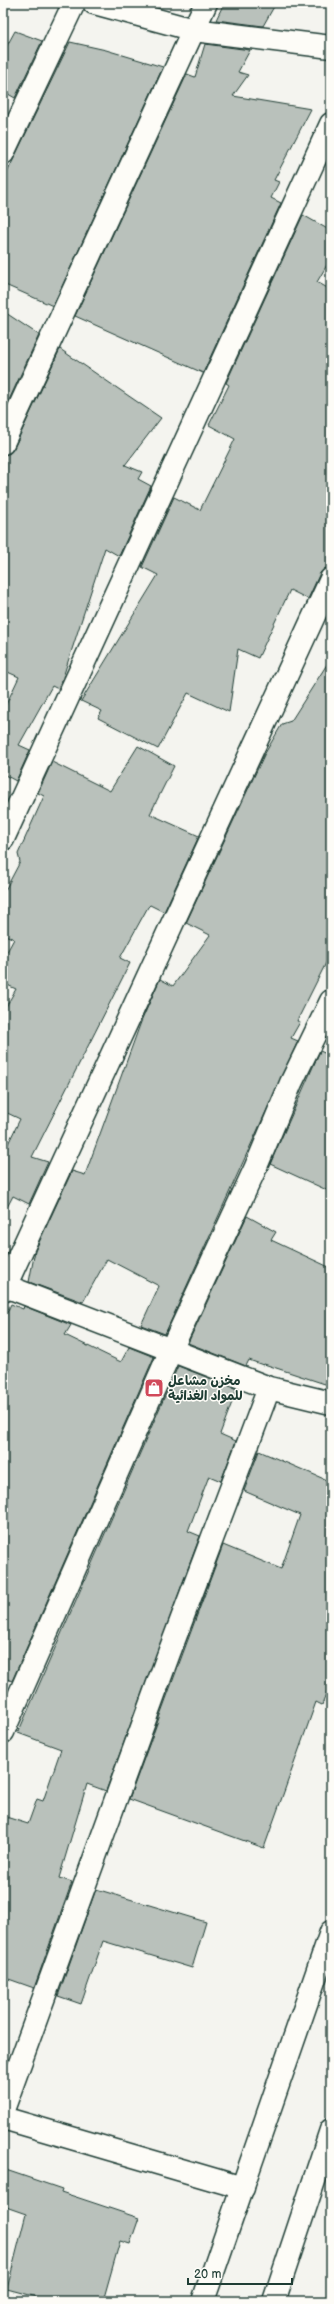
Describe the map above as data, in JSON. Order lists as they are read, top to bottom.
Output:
{
  "places": {
    "shop": ["مخزن مشاعل للمواد الغذائية"]
  },
  "scale_bar": "20 m"
}
